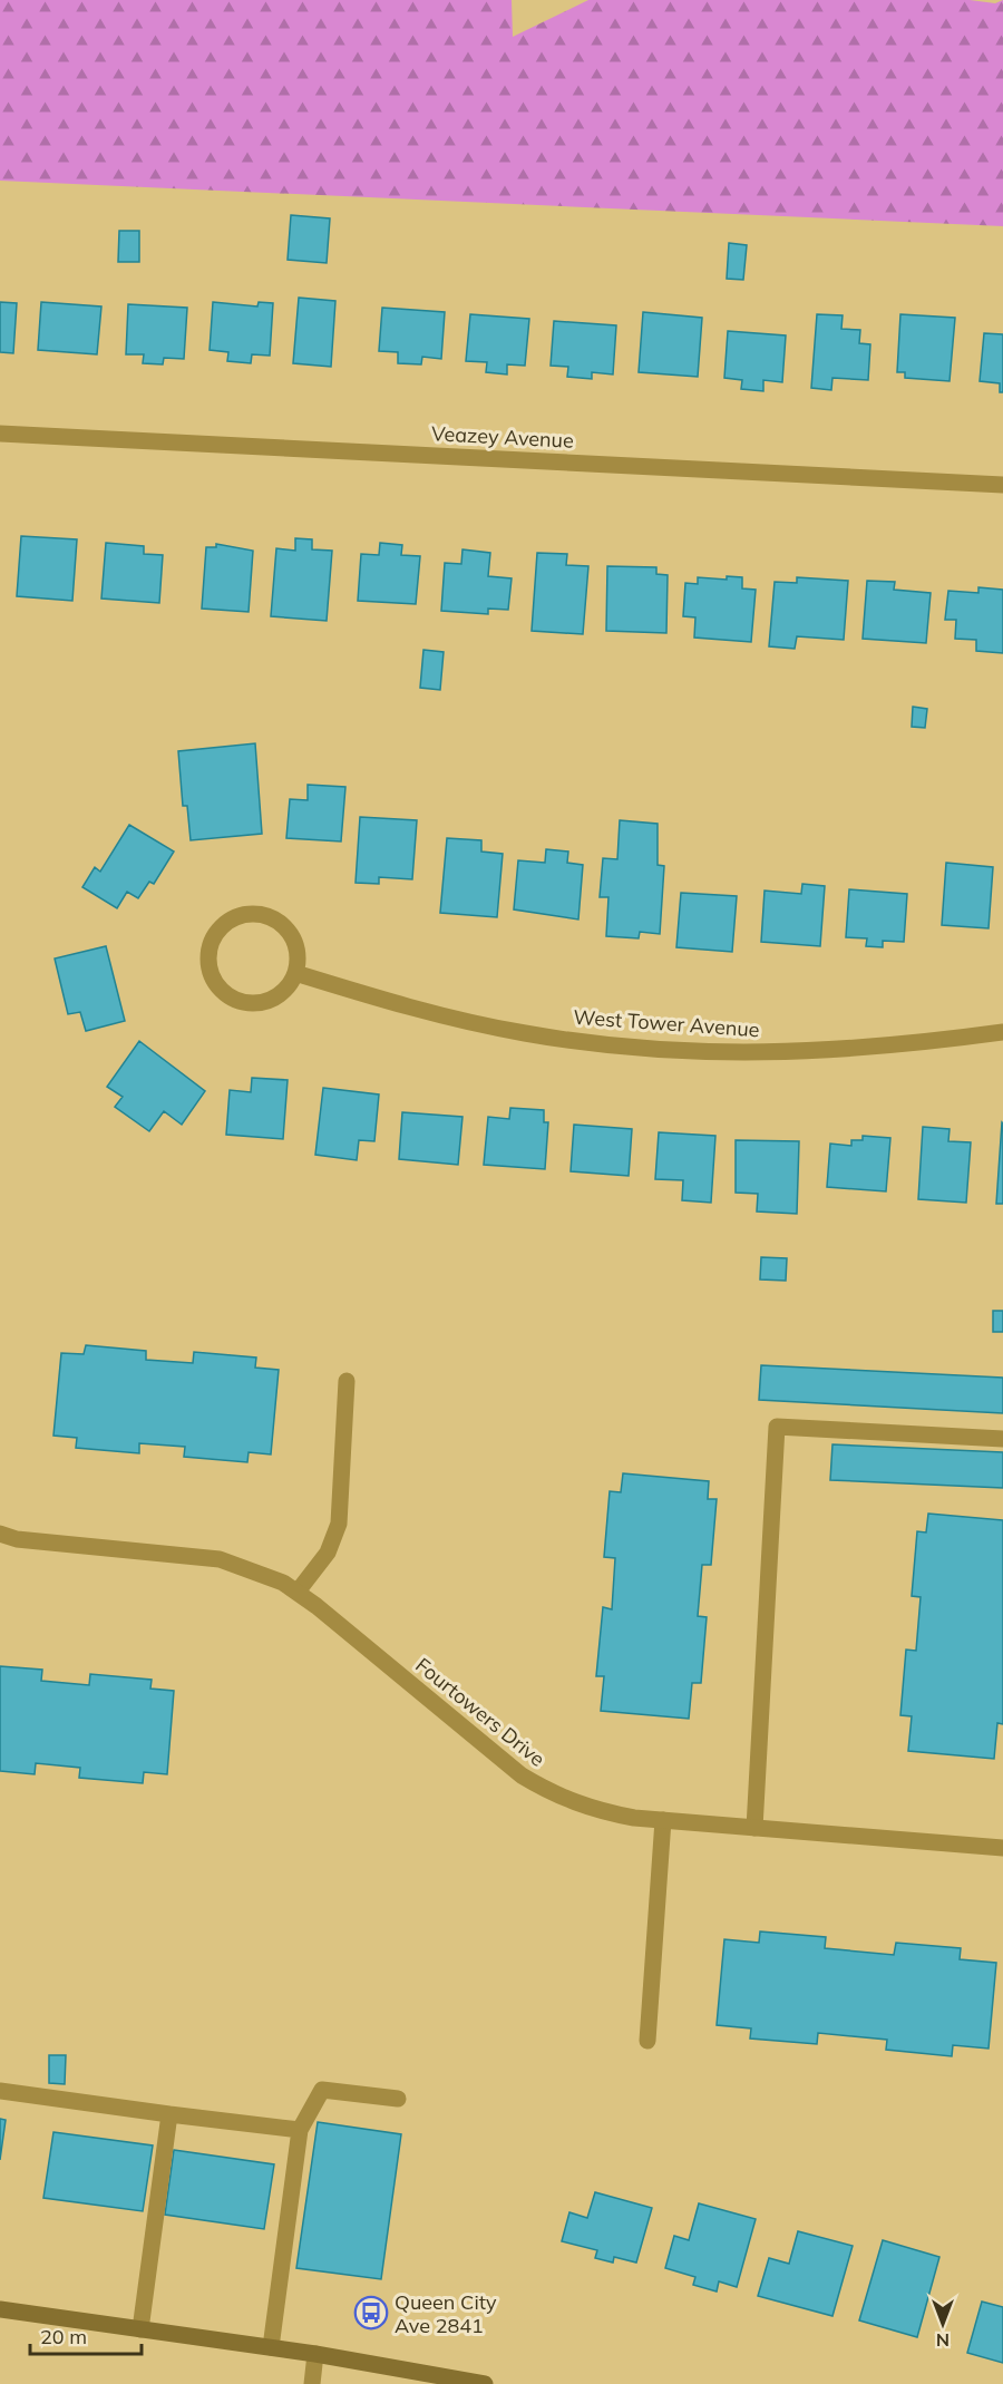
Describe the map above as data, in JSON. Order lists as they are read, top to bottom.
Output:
{
  "streets": {
    "street": ["Veazey Avenue", "West Tower Avenue", "Fourtowers Drive"]
  },
  "places": {
    "bus stop": ["Queen City Ave 2841"]
  },
  "scale_bar": "20 m",
  "north": "bottom"
}
